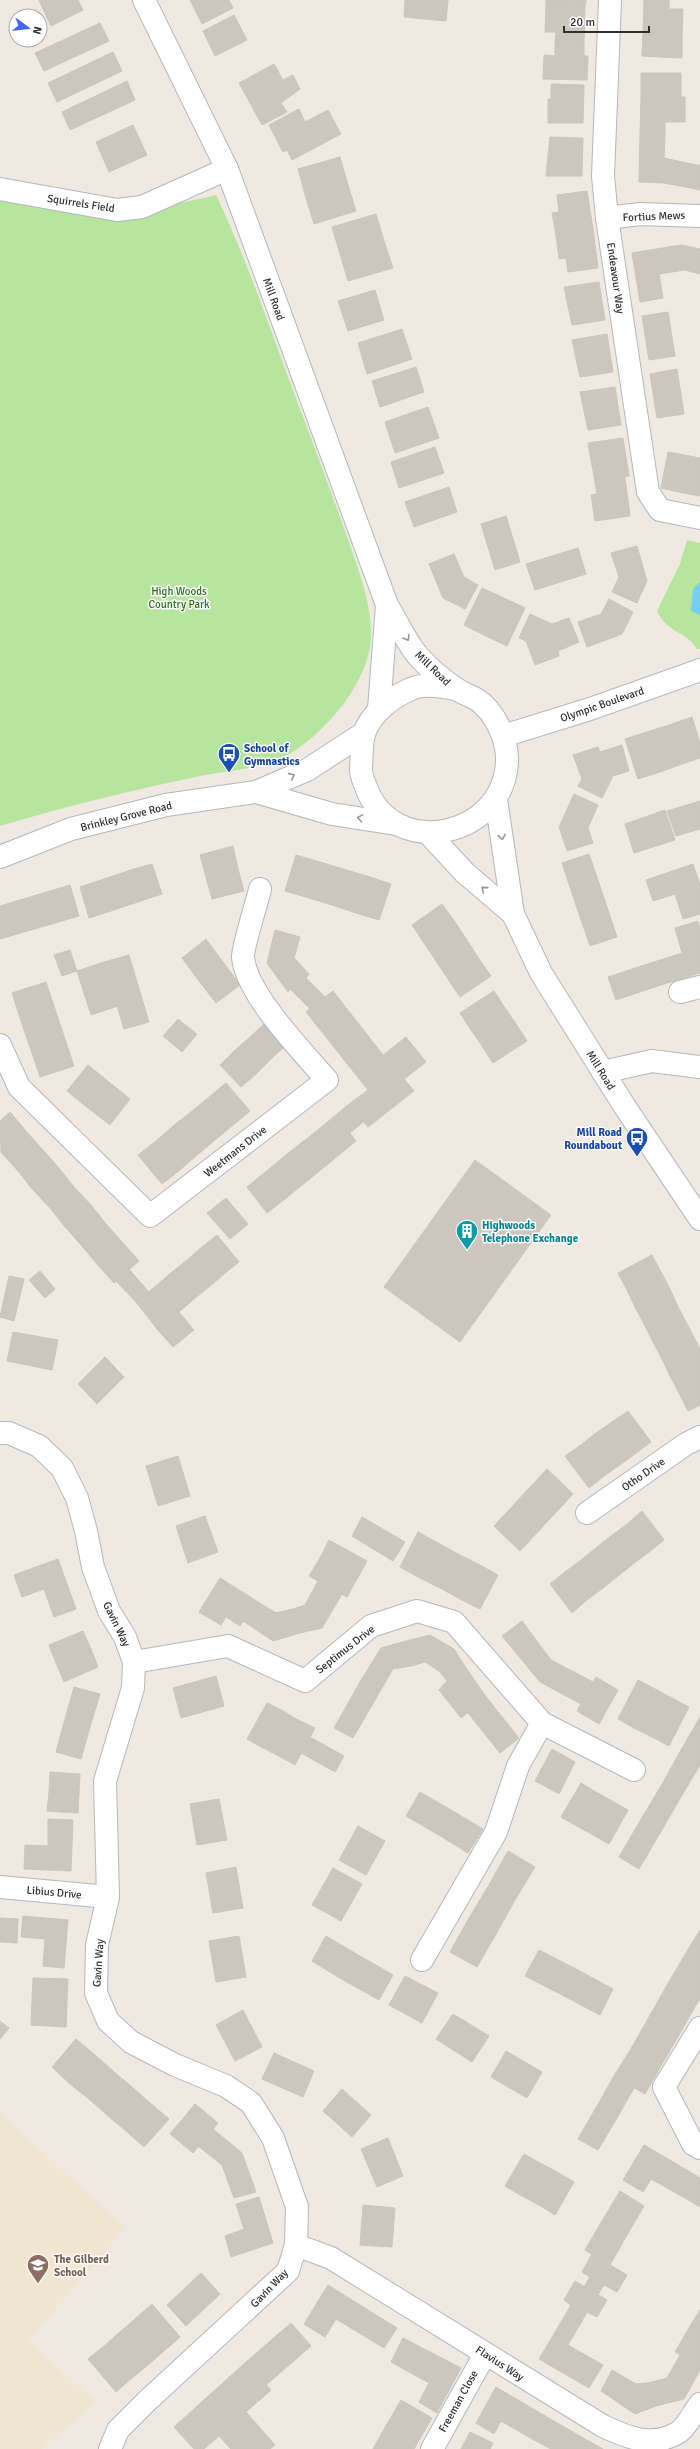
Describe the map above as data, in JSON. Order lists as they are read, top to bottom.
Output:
{
  "streets": {
    "street": [
      "Squirrels Field",
      "Fortius Mews",
      "Endeavour Way",
      "Mill Road",
      "Olympic Boulevard",
      "Brinkley Grove Road",
      "Weetmans Drive",
      "Otho Drive",
      "Gavin Way",
      "Septimus Drive",
      "Libius Drive",
      "Flavius Way",
      "Freeman Close"
    ]
  },
  "crossings": [
    ["Squirrels Field", "Mill Road"],
    ["Fortius Mews", "Endeavour Way"],
    ["Mill Road", "Olympic Boulevard"],
    ["Mill Road", "Brinkley Grove Road"],
    ["Gavin Way", "Septimus Drive"],
    ["Gavin Way", "Libius Drive"],
    ["Gavin Way", "Flavius Way"],
    ["Flavius Way", "Freeman Close"]
  ],
  "parks": ["High Woods Country Park"],
  "places": {
    "bus stop": ["School of Gymnastics", "Mill Road Roundabout"],
    "building": ["Highwoods Telephone Exchange"],
    "school or university": ["The Gilberd School"]
  },
  "scale_bar": "20 m",
  "north": "right"
}
